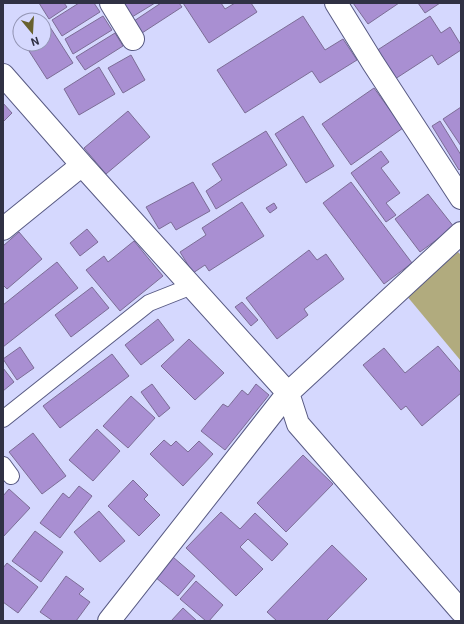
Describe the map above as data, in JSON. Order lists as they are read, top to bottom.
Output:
{
  "north": "bottom"
}
